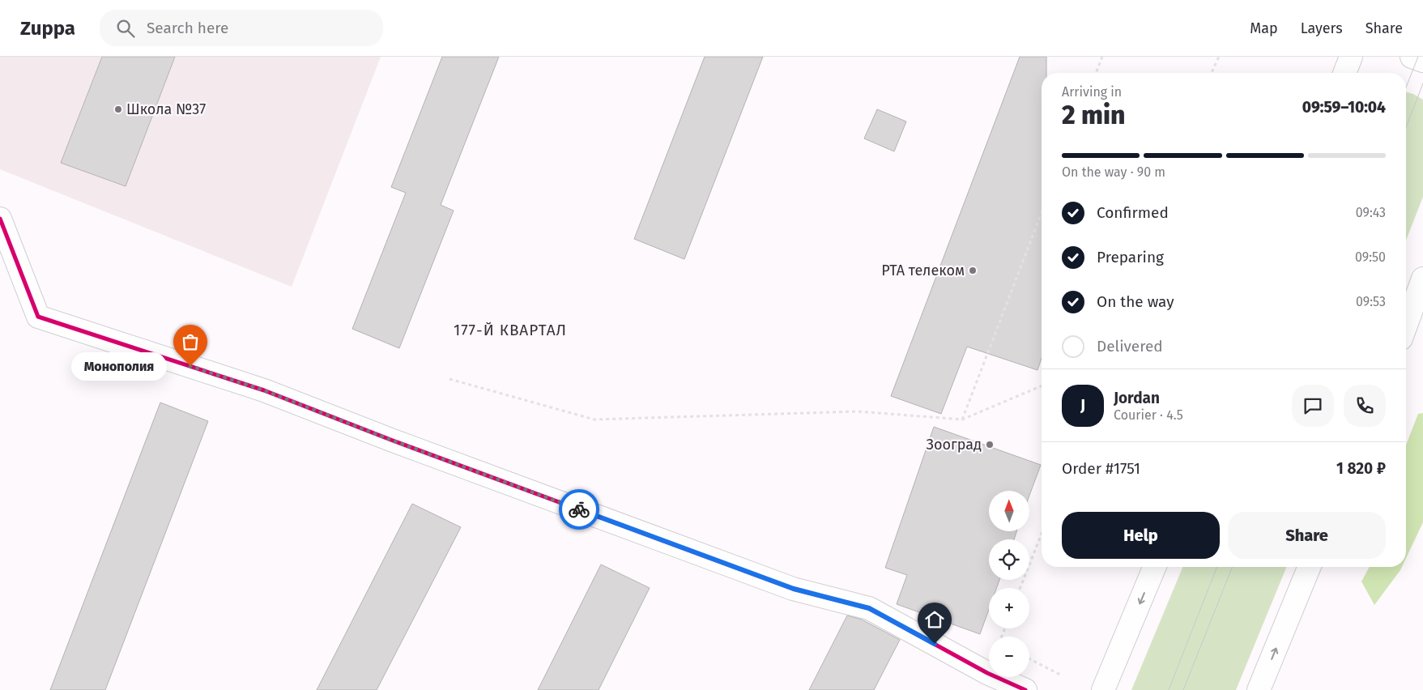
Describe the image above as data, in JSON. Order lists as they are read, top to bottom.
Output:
{
  "districts": ["177-Й КВАРТАЛ"],
  "places": [
    "Школа №37",
    "РТА телеком",
    "Монополия",
    "Зооград"
  ],
  "north": "top",
  "page": {
    "header": "Zuppa",
    "search": "Search here",
    "nav": ["Map", "Layers", "Share"],
    "heading": ["2 min", "Arriving in", "09:59–10:04"],
    "panel": [
      "Jordan",
      "Courier · 4.5",
      "Order #1751",
      "1 820 ₽"
    ],
    "bar": "On the way · 90 m",
    "list": [
      ["Confirmed", "09:43"],
      ["Preparing", "09:50"],
      ["On the way", "09:53"],
      "Delivered"
    ],
    "bubble": "Монополия",
    "round": "J",
    "map_buttons": ["+", "−"],
    "buttons": ["Help", "Share"]
  }
}
